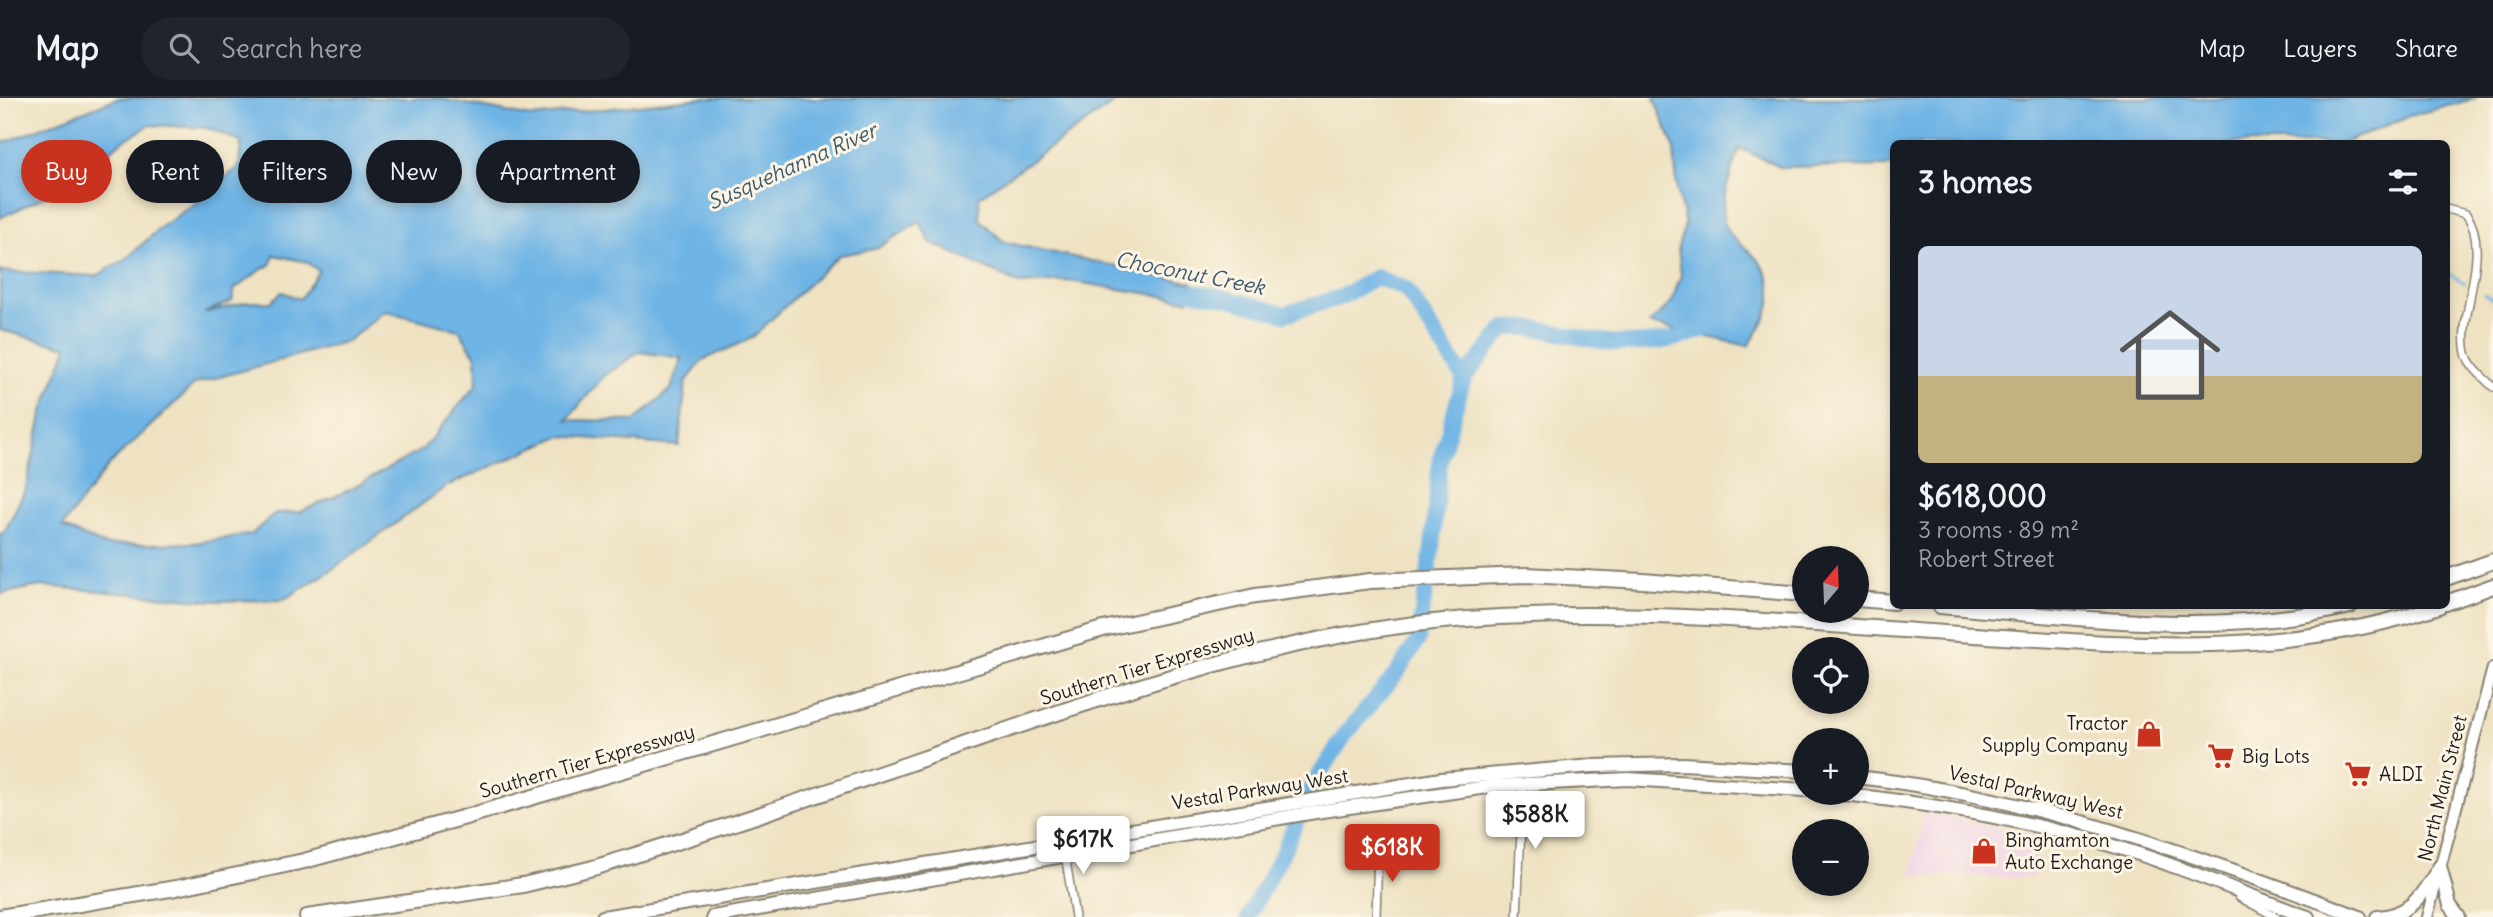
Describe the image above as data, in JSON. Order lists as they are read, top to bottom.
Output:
{
  "streets": {
    "highway": ["Southern Tier Expressway"],
    "main road": ["Vestal Parkway West"],
    "street": ["North Main Street"]
  },
  "water": ["Susquehanna River", "Choconut Creek"],
  "places": {
    "shop": ["Tractor Supply Company", "Binghamton Auto Exchange"],
    "supermarket": ["Big Lots", "ALDI"]
  },
  "north": "top",
  "page": {
    "header": "Map",
    "search": "Search here",
    "nav": ["Map", "Layers", "Share"],
    "chip": [
      "Buy",
      "Rent",
      "Filters",
      "New",
      "Apartment"
    ],
    "heading": "3 homes",
    "list": [
      {
        "name": "$618,000",
        "note": "3 rooms · 89 m² · Robert Street"
      }
    ],
    "map_buttons": ["+", "−"],
    "price": ["$588K", "$617K", "$618K"]
  }
}
